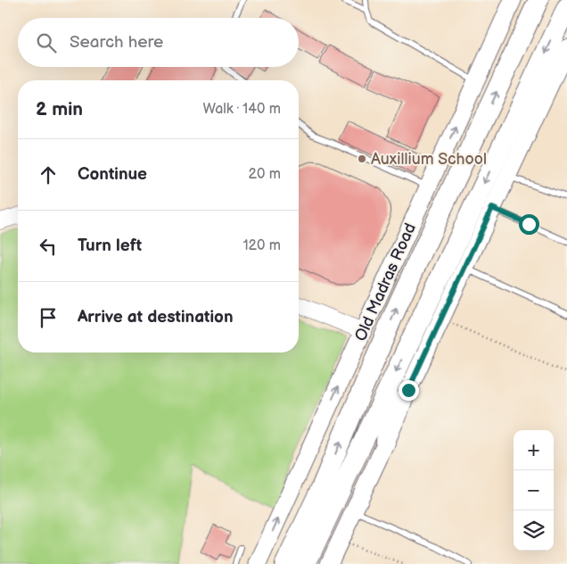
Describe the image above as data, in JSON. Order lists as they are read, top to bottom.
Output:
{
  "streets": {
    "highway": ["Old Madras Road"]
  },
  "places": ["Auxillium School"],
  "page": {
    "search": "Search here",
    "heading": ["2 min", "Walk · 140 m"],
    "list": [
      ["Continue", "20 m"],
      ["Turn left", "120 m"],
      "Arrive at destination"
    ],
    "map_buttons": ["+", "−"]
  }
}
